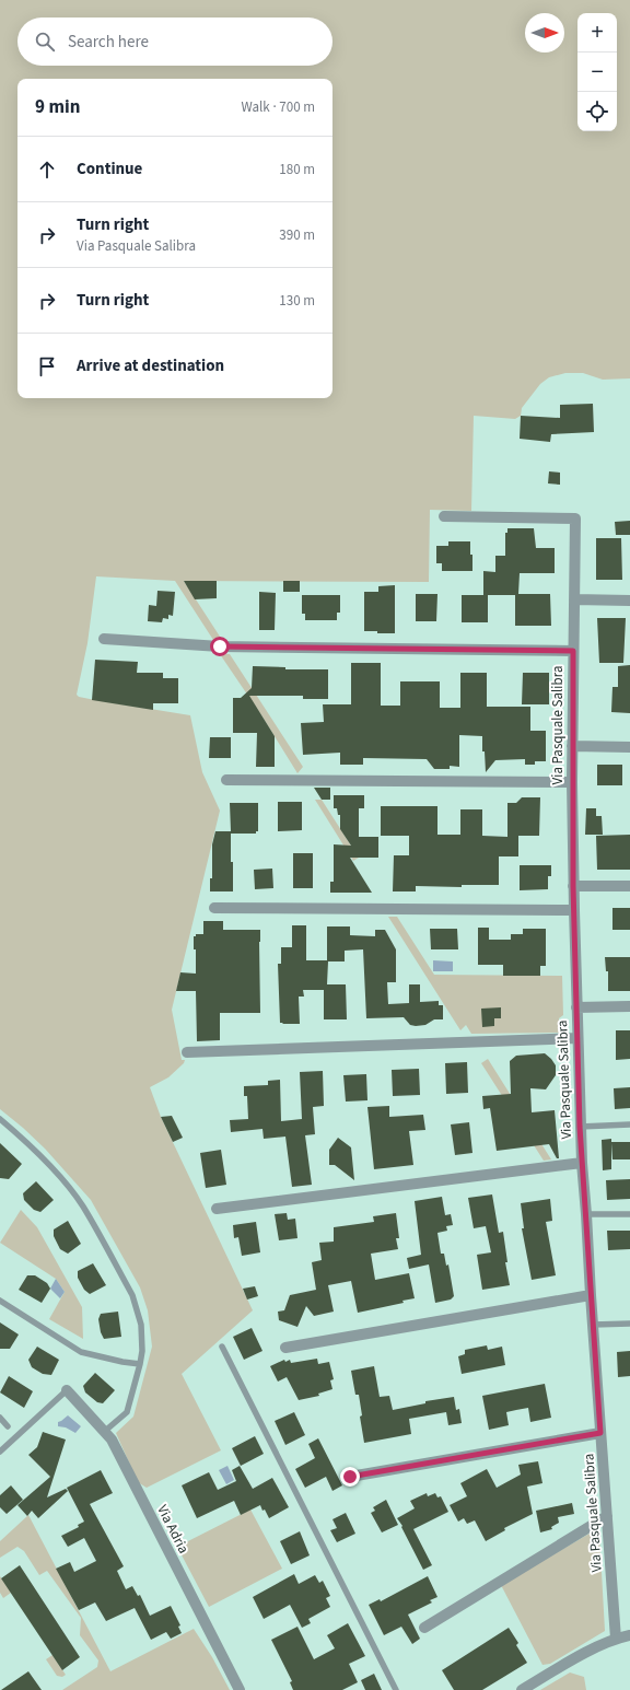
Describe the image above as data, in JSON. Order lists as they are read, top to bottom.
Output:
{
  "streets": {
    "street": ["Via Pasquale Salibra", "Via Adria"]
  },
  "north": "right",
  "page": {
    "map_buttons": ["+", "−"],
    "search": "Search here",
    "heading": ["9 min", "Walk · 700 m"],
    "list": [
      ["Continue", "180 m"],
      ["Turn right", "Via Pasquale Salibra", "390 m"],
      ["Turn right", "130 m"],
      "Arrive at destination"
    ]
  }
}
